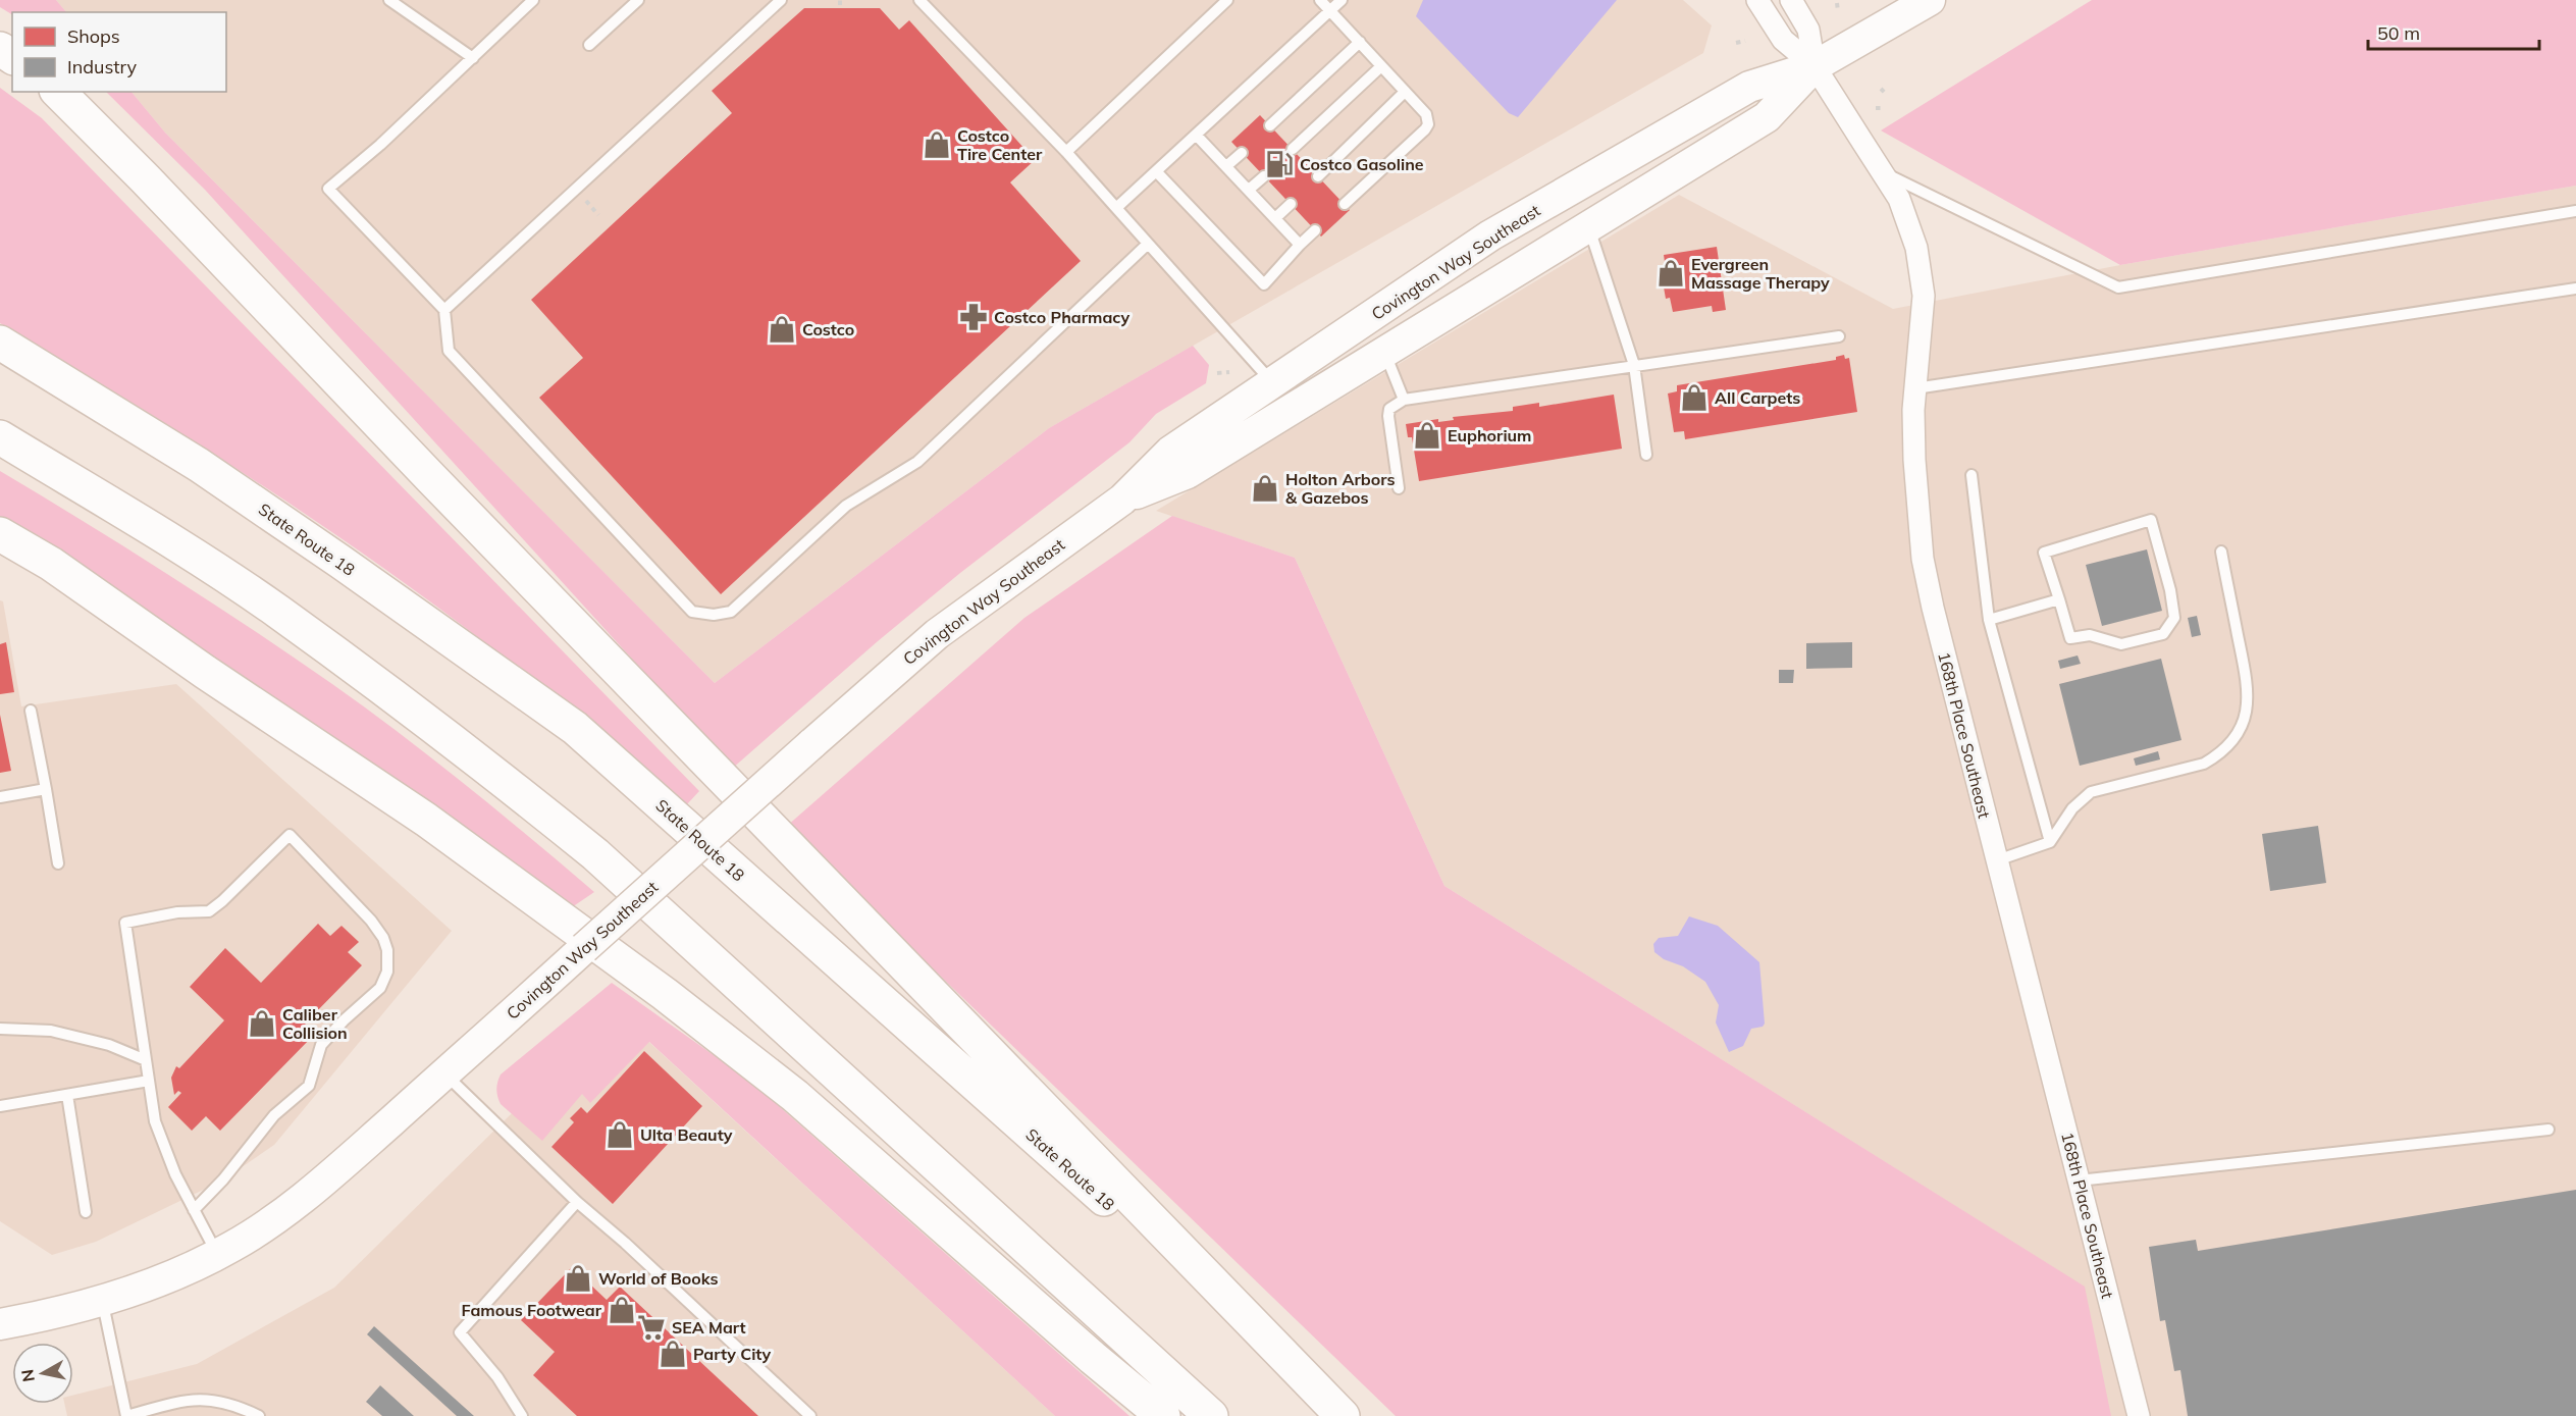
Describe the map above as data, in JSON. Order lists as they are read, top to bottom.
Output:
{
  "streets": {
    "highway": ["State Route 18"],
    "street": ["Covington Way Southeast", "168th Place Southeast"]
  },
  "crossings": [
    ["Covington Way Southeast", "168th Place Southeast"]
  ],
  "places": {
    "shop": [
      "Costco Tire Center",
      "Evergreen Massage Therapy",
      "Costco",
      "All Carpets",
      "Euphorium",
      "Holton Arbors & Gazebos",
      "Caliber Collision",
      "Ulta Beauty",
      "World of Books",
      "Famous Footwear",
      "Party City"
    ],
    "fuel station": ["Costco Gasoline"],
    "pharmacy": ["Costco Pharmacy"],
    "supermarket": ["SEA Mart"]
  },
  "legend": ["Shops", "Industry"],
  "scale_bar": "50 m",
  "north": "left"
}
